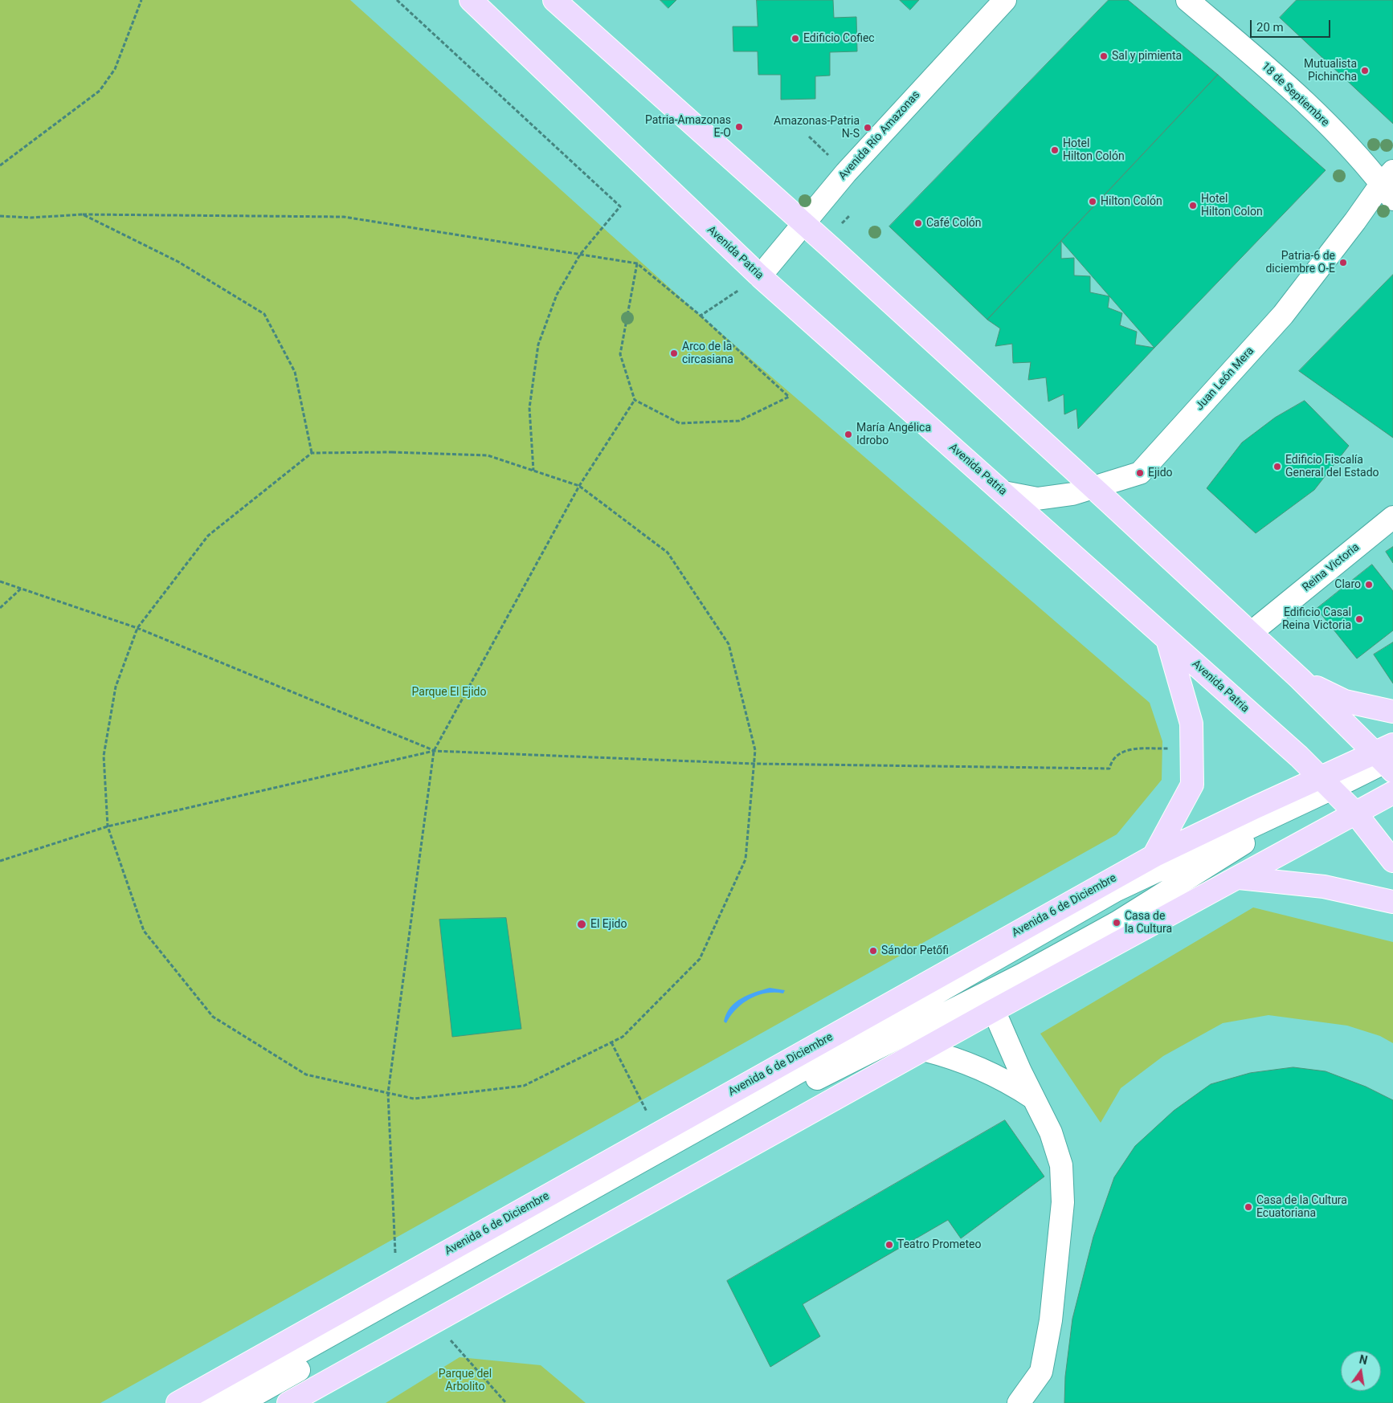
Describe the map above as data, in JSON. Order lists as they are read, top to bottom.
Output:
{
  "streets": {
    "main road": ["Avenida Patria", "Avenida 6 de Diciembre"],
    "street": [
      "18 de Septiembre",
      "Avenida Río Amazonas",
      "Juan León Mera",
      "Reina Victoria"
    ]
  },
  "crossings": [
    ["18 de Septiembre", "Juan León Mera"],
    ["Avenida Río Amazonas", "Avenida Patria"],
    ["Avenida Patria", "Juan León Mera"],
    ["Avenida Patria", "Avenida 6 de Diciembre"]
  ],
  "parks": ["Parque El Ejido", "Parque del Arbolito"],
  "places": [
    "Edificio Cofiec",
    "Sal y pimienta",
    "Mutualista Pichincha",
    "Patria-Amazonas E-O",
    "Amazonas-Patria N-S",
    "Hotel Hilton Colón",
    "Hilton Colón",
    "Hotel Hilton Colon",
    "Café Colón",
    "Patria-6 de diciembre O-E",
    "Arco de la circasiana",
    "María Angélica Idrobo",
    "Edificio Fiscalía General del Estado",
    "Ejido",
    "Claro",
    "Edificio Casal Reina Victoria",
    "Casa de la Cultura",
    "El Ejido",
    "Sándor Petőfi",
    "Casa de la Cultura Ecuatoriana",
    "Teatro Prometeo"
  ],
  "scale_bar": "20 m",
  "north": "top"
}
